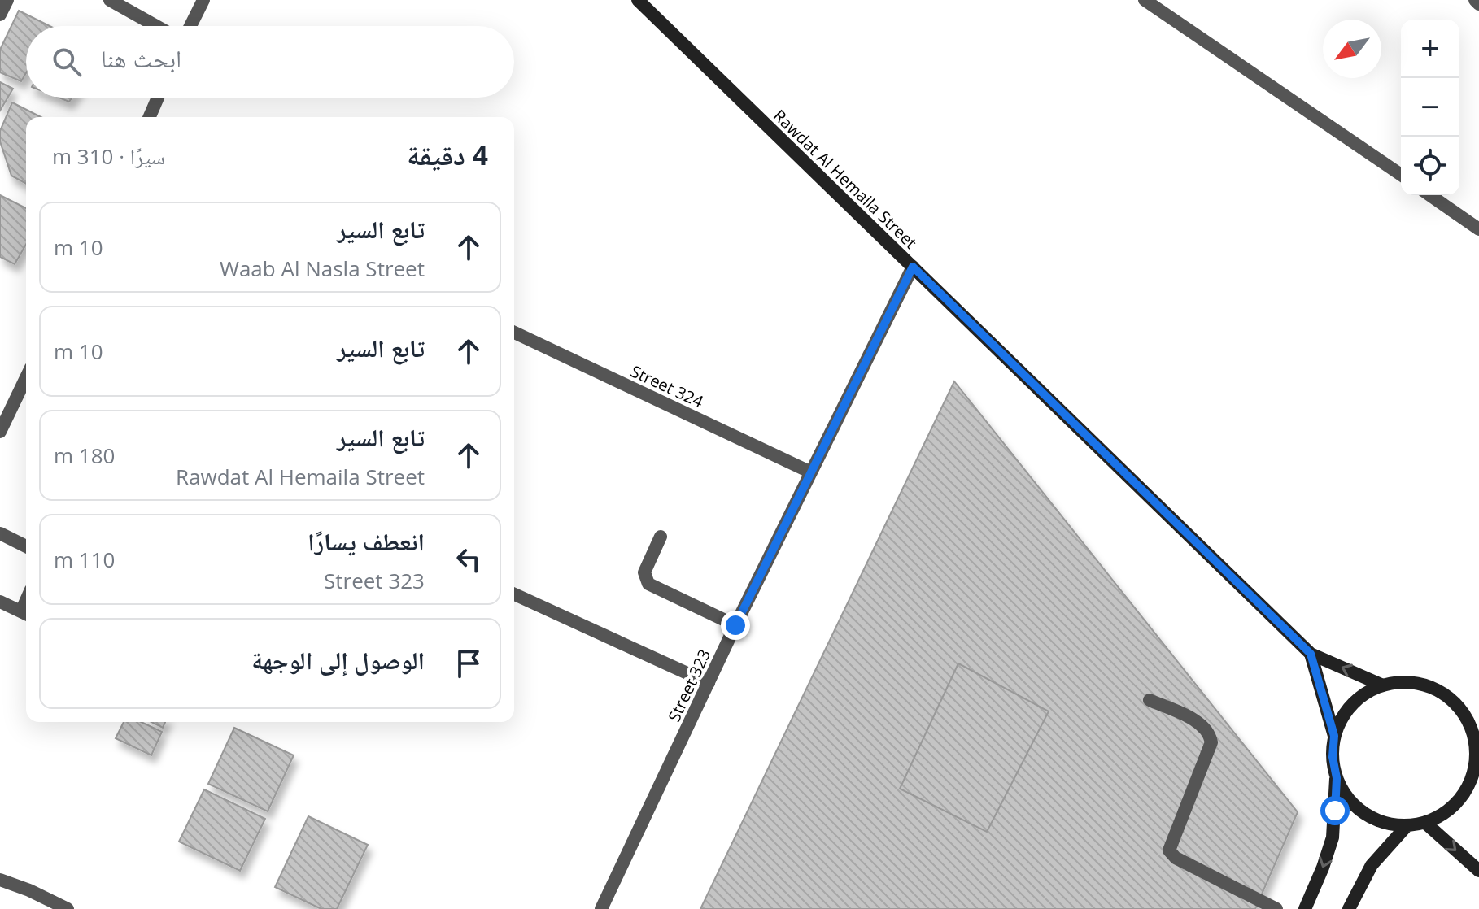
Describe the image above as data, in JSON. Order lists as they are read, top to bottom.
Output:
{
  "streets": {
    "street": ["Rawdat Al Hemaila Street", "Street 324", "Street 323"]
  },
  "crossings": [
    ["Rawdat Al Hemaila Street", "Street 323"],
    ["Street 324", "Street 323"]
  ],
  "north": "bottom left",
  "page": {
    "map_buttons": ["+", "−"],
    "search": "ابحث هنا",
    "heading": ["4 دقيقة", "سيرًا · 310 m"],
    "list": [
      ["تابع السير", "Waab Al Nasla Street", "10 m"],
      ["تابع السير", "10 m"],
      ["تابع السير", "Rawdat Al Hemaila Street", "180 m"],
      ["انعطف يسارًا", "Street 323", "110 m"],
      "الوصول إلى الوجهة"
    ]
  }
}
